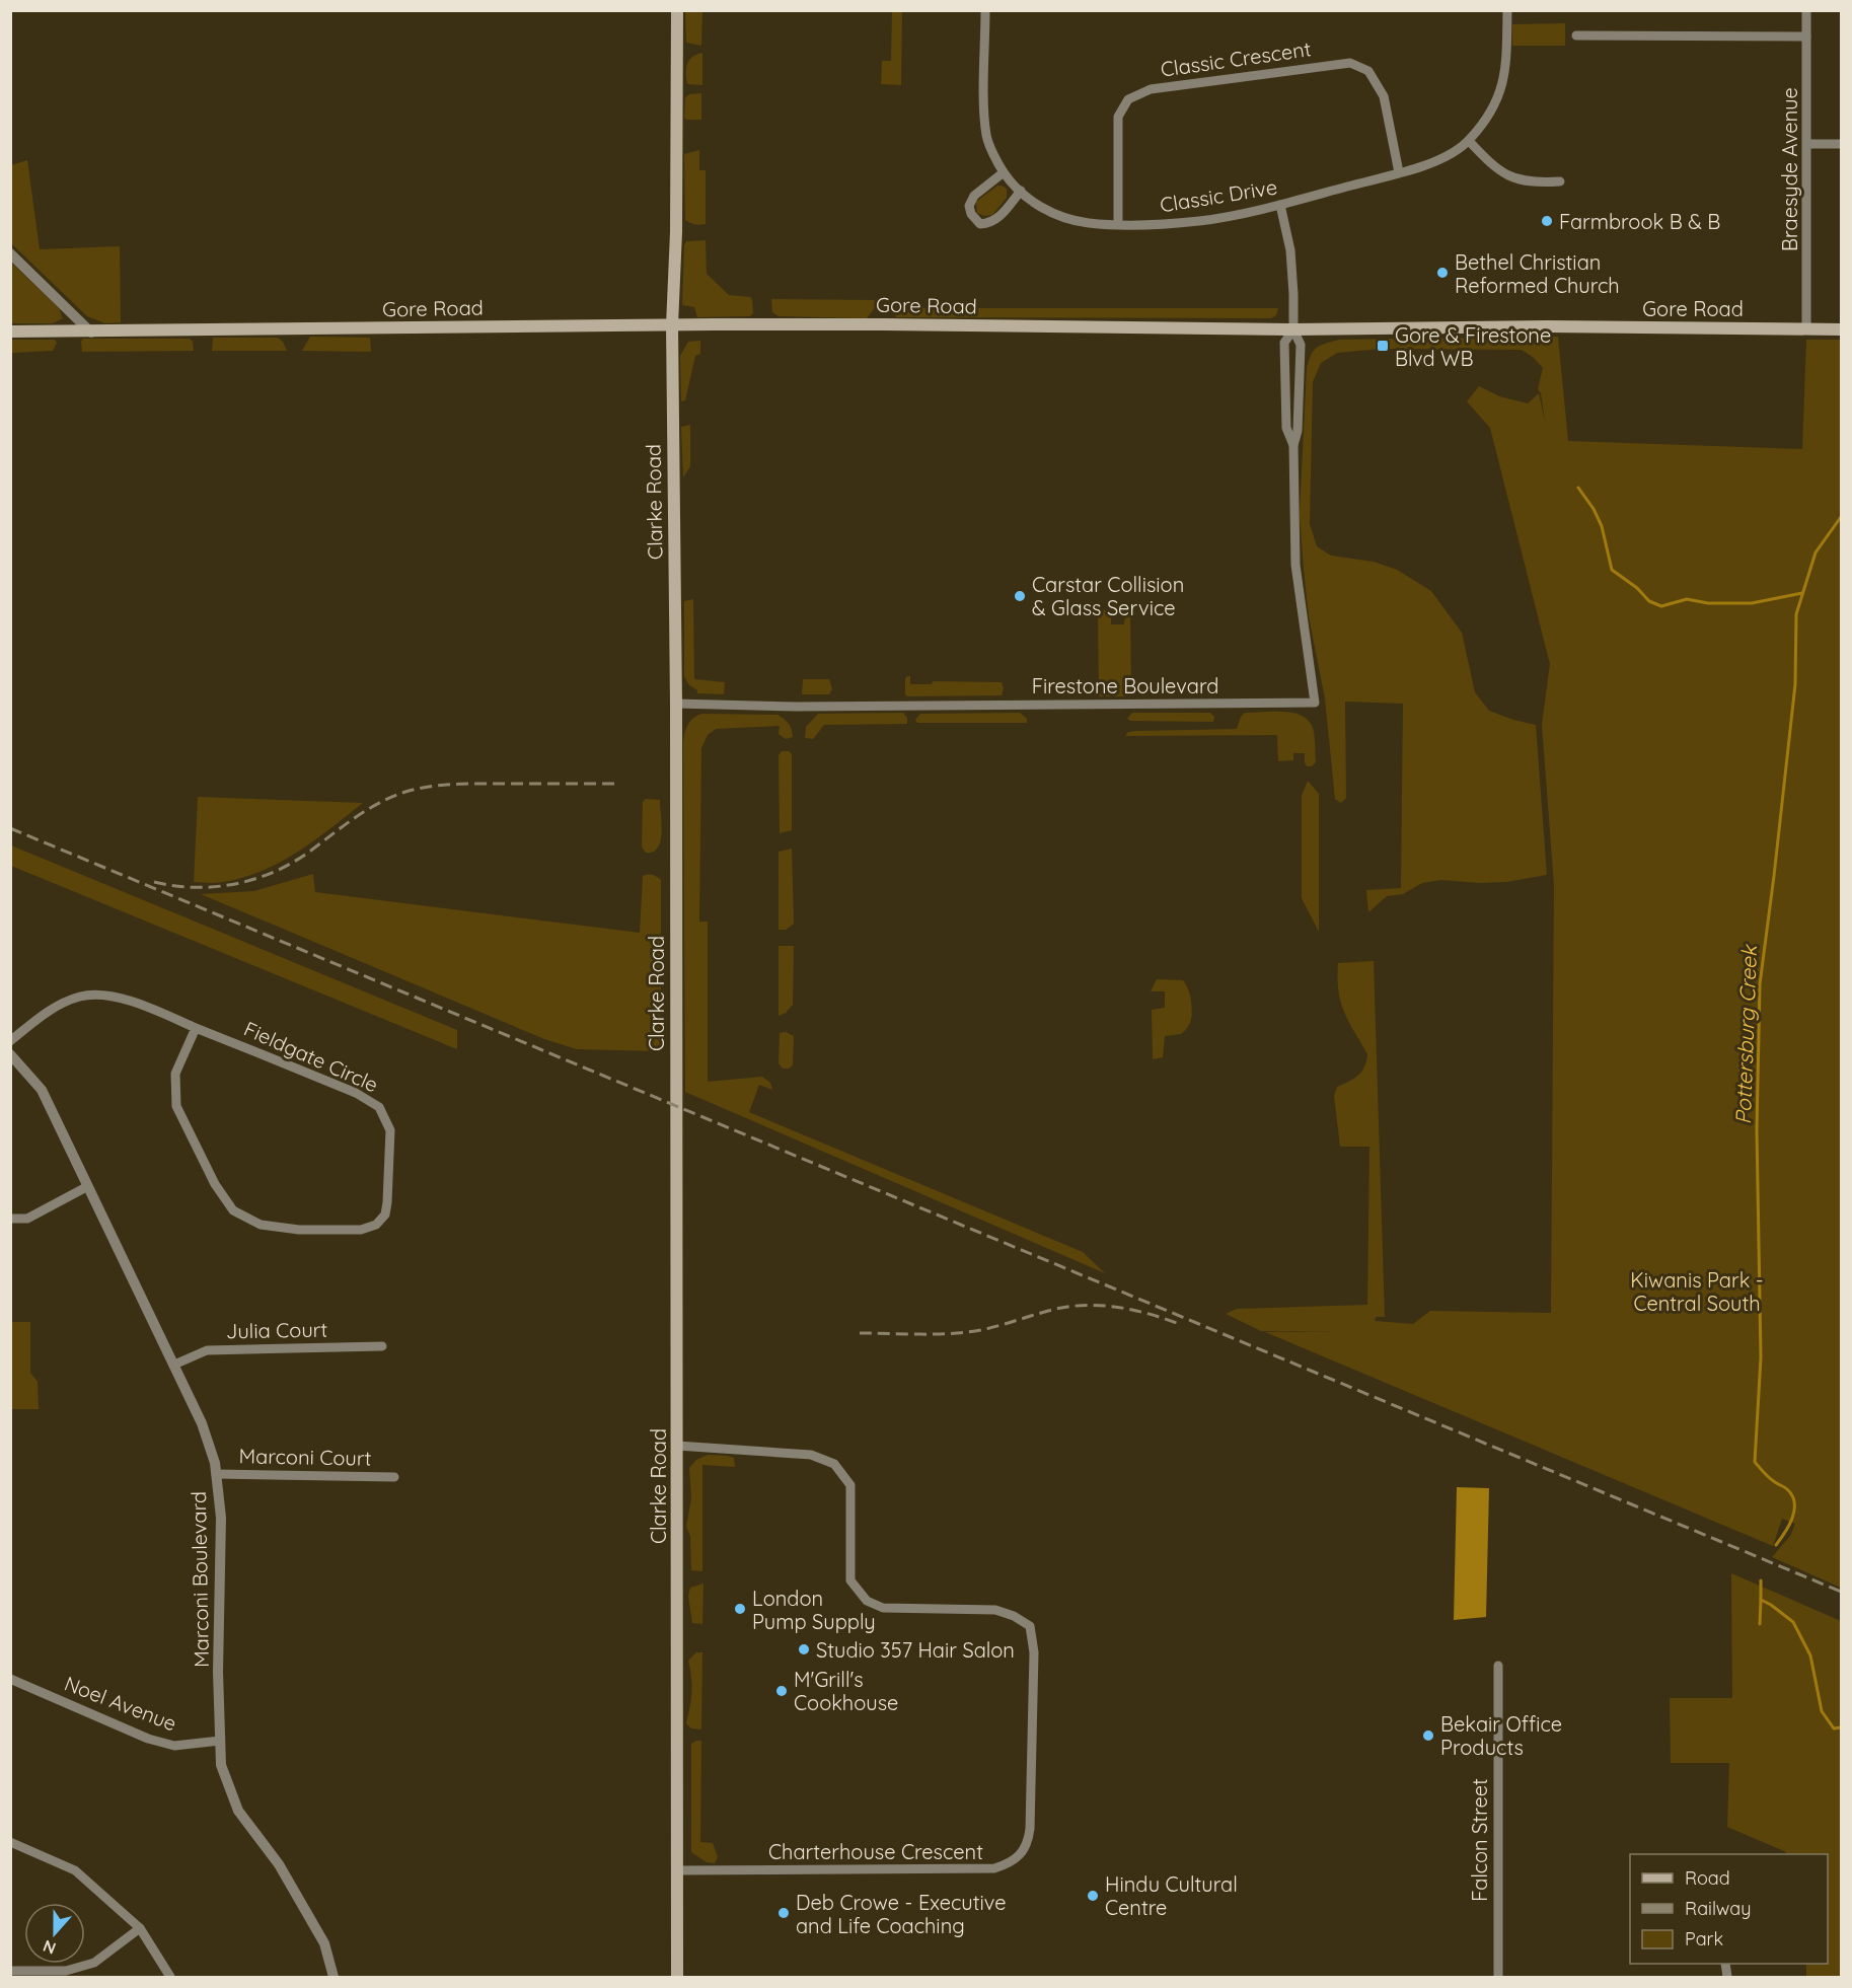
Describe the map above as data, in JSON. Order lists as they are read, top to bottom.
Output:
{
  "streets": {
    "main road": ["Gore Road", "Clarke Road"],
    "street": [
      "Classic Crescent",
      "Braesyde Avenue",
      "Classic Drive",
      "Firestone Boulevard",
      "Fieldgate Circle",
      "Julia Court",
      "Marconi Court",
      "Marconi Boulevard",
      "Noel Avenue",
      "Falcon Street",
      "Charterhouse Crescent"
    ]
  },
  "crossings": [
    ["Classic Crescent", "Classic Drive"],
    ["Braesyde Avenue", "Gore Road"],
    ["Classic Drive", "Firestone Boulevard"],
    ["Gore Road", "Clarke Road"],
    ["Gore Road", "Firestone Boulevard"],
    ["Clarke Road", "Firestone Boulevard"],
    ["Clarke Road", "Charterhouse Crescent"],
    ["Julia Court", "Marconi Boulevard"],
    ["Marconi Court", "Marconi Boulevard"],
    ["Marconi Boulevard", "Noel Avenue"]
  ],
  "water": ["Pottersburg Creek"],
  "parks": ["Kiwanis Park - Central South"],
  "places": {
    "other": [
      "Farmbrook B & B",
      "Bethel Christian Reformed Church",
      "Carstar Collision & Glass Service",
      "London Pump Supply",
      "Studio 357 Hair Salon",
      "M'Grill's Cookhouse",
      "Bekair Office Products",
      "Hindu Cultural Centre",
      "Deb Crowe - Executive and Life Coaching"
    ],
    "transit": ["Gore & Firestone Blvd WB"]
  },
  "legend": ["Road", "Railway", "Park"],
  "north": "bottom"
}
